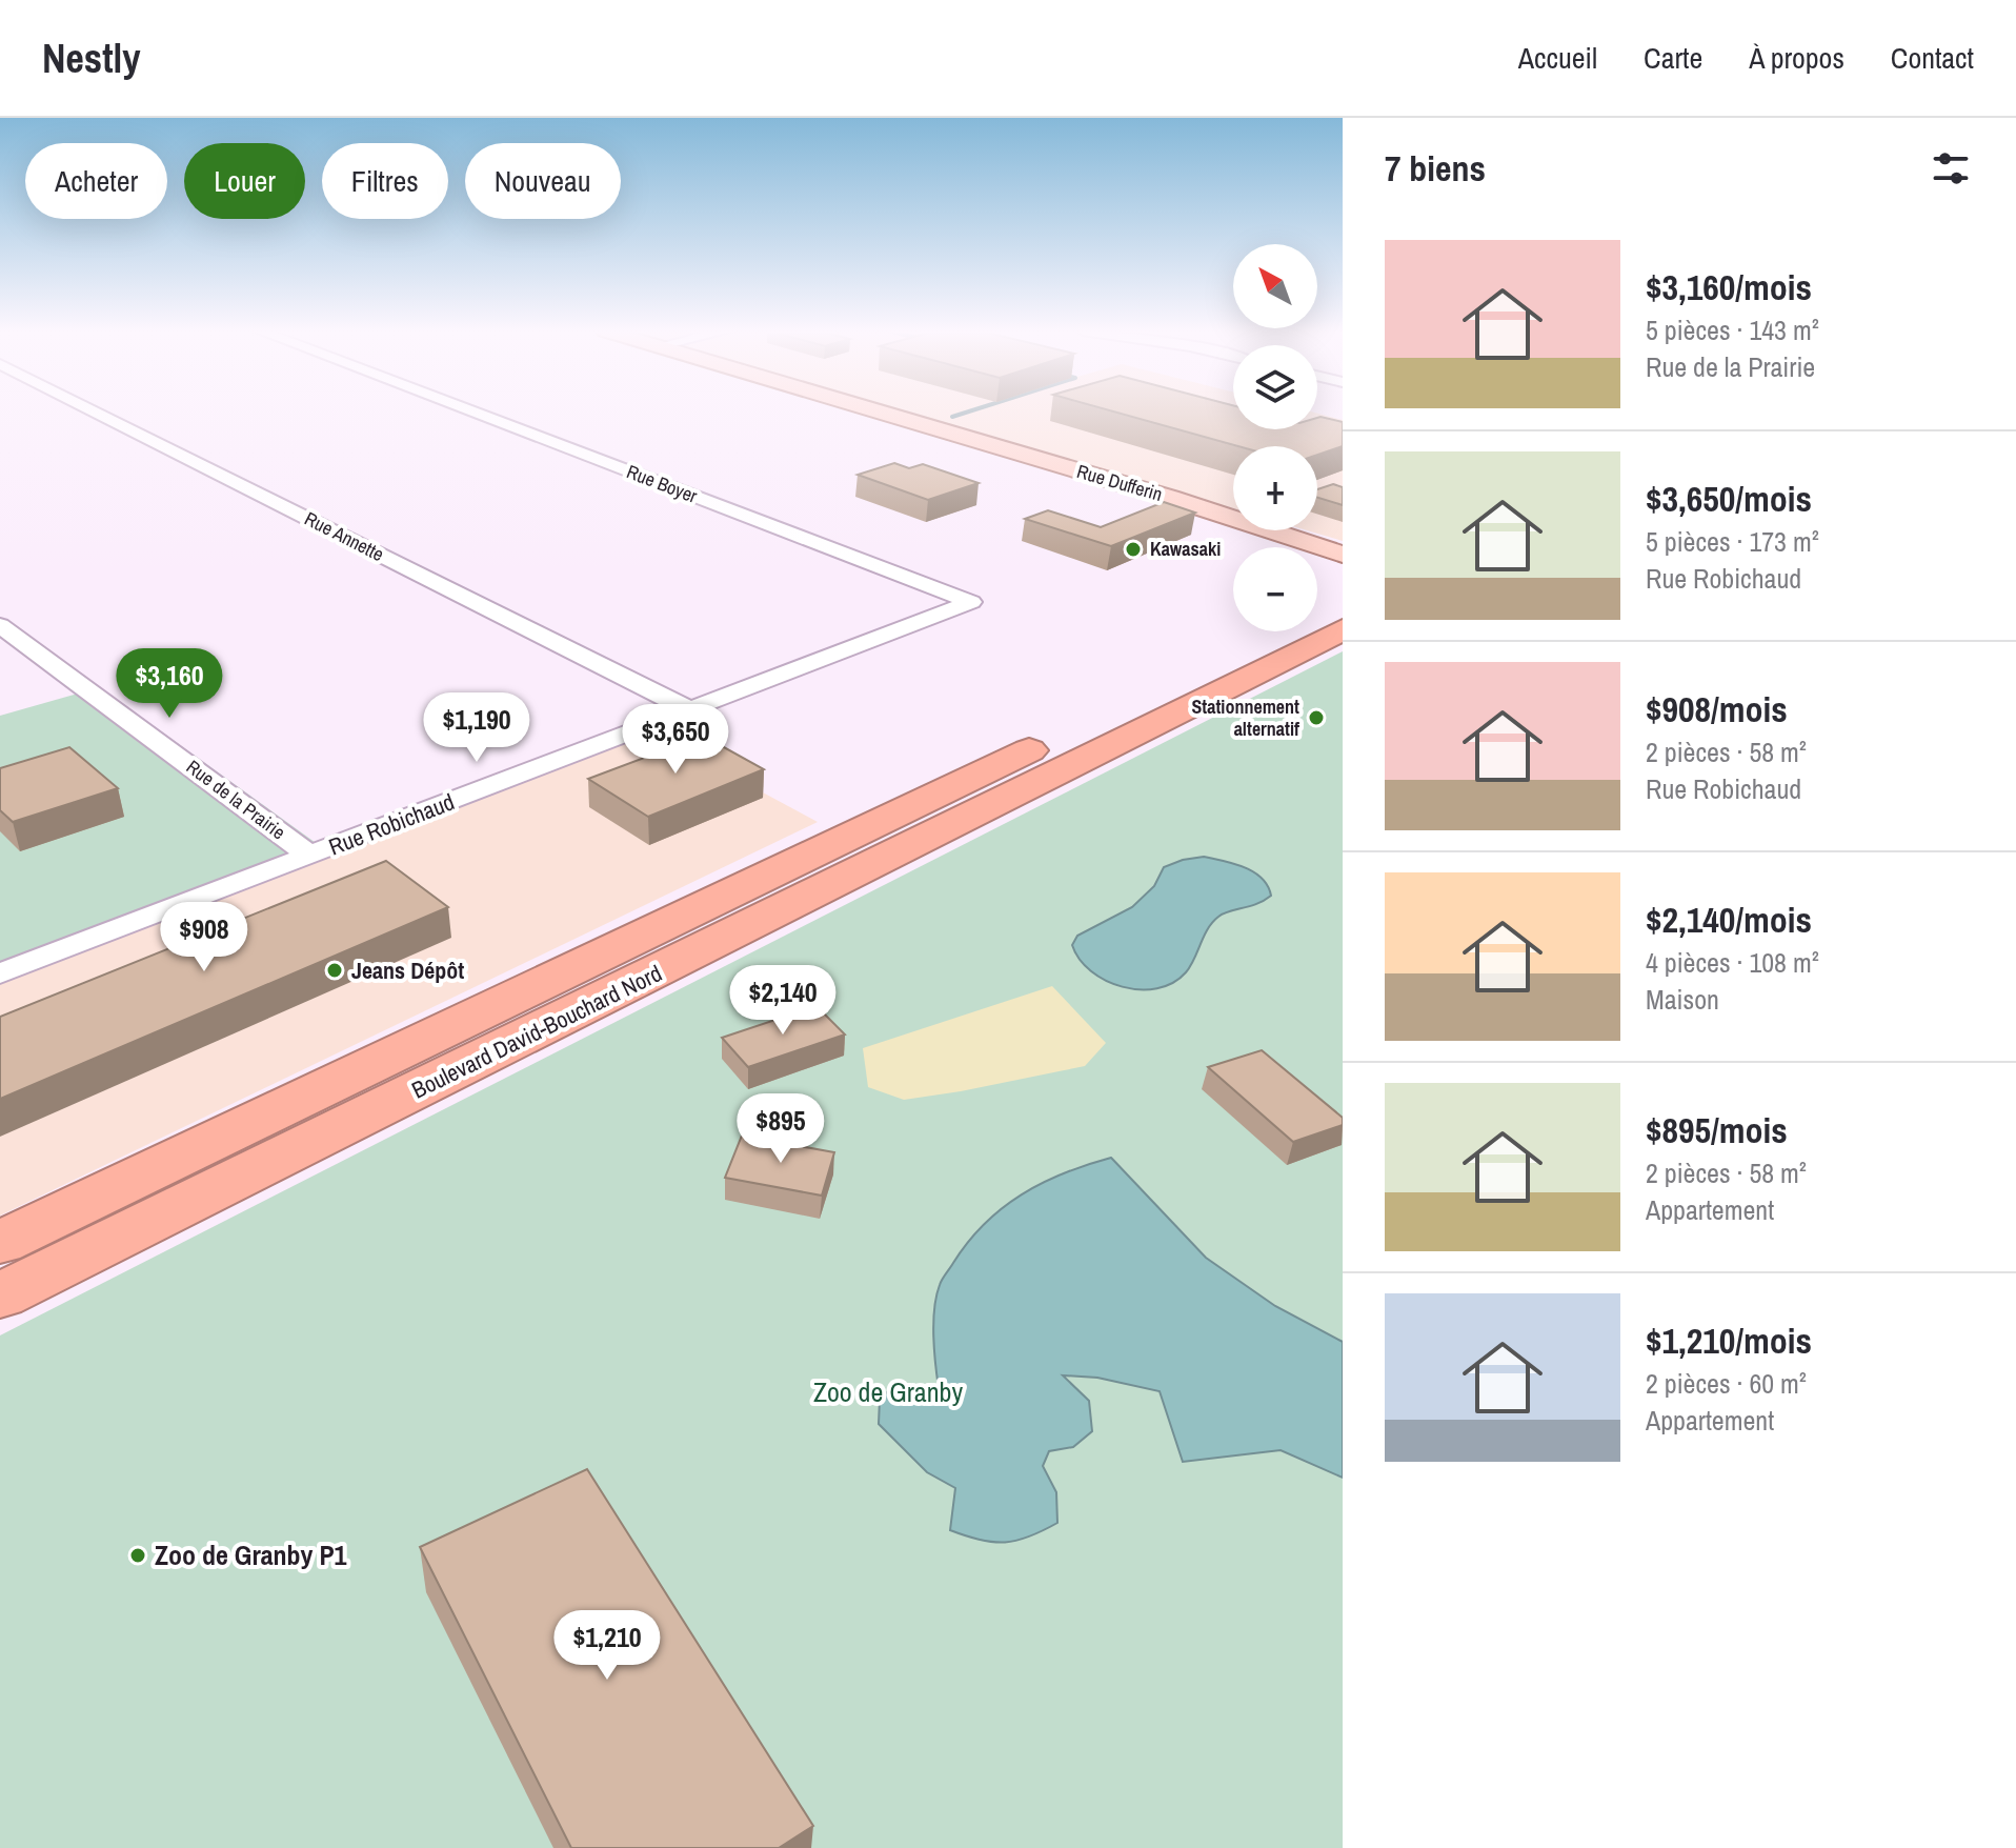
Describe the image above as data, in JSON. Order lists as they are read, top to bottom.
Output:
{
  "streets": {
    "highway": ["Boulevard David-Bouchard Nord"],
    "main road": ["Rue Dufferin"],
    "street": [
      "Rue Boyer",
      "Rue Annette",
      "Rue de la Prairie",
      "Rue Robichaud"
    ]
  },
  "crossings": [
    ["Rue Boyer", "Rue Robichaud"],
    ["Rue Annette", "Rue Robichaud"],
    ["Rue de la Prairie", "Rue Robichaud"]
  ],
  "parks": ["Zoo de Granby"],
  "places": [
    "Kawasaki",
    "Stationnement alternatif",
    "Jeans Dépôt",
    "Zoo de Granby P1"
  ],
  "north": "top left",
  "page": {
    "header": "Nestly",
    "nav": [
      "Accueil",
      "Carte",
      "À propos",
      "Contact"
    ],
    "heading": "7 biens",
    "chip": [
      "Acheter",
      "Louer",
      "Filtres",
      "Nouveau"
    ],
    "list": [
      {
        "name": "$3,160/mois",
        "note": "5 pièces · 143 m² · Rue de la Prairie"
      },
      {
        "name": "$3,650/mois",
        "note": "5 pièces · 173 m² · Rue Robichaud"
      },
      {
        "name": "$908/mois",
        "note": "2 pièces · 58 m² · Rue Robichaud"
      },
      {
        "name": "$2,140/mois",
        "note": "4 pièces · 108 m² · Maison"
      },
      {
        "name": "$895/mois",
        "note": "2 pièces · 58 m² · Appartement"
      },
      {
        "name": "$1,210/mois",
        "note": "2 pièces · 60 m² · Appartement"
      }
    ],
    "map_buttons": ["+", "−"],
    "price": [
      "$3,160",
      "$1,190",
      "$3,650",
      "$908",
      "$2,140",
      "$895",
      "$1,210"
    ]
  }
}
